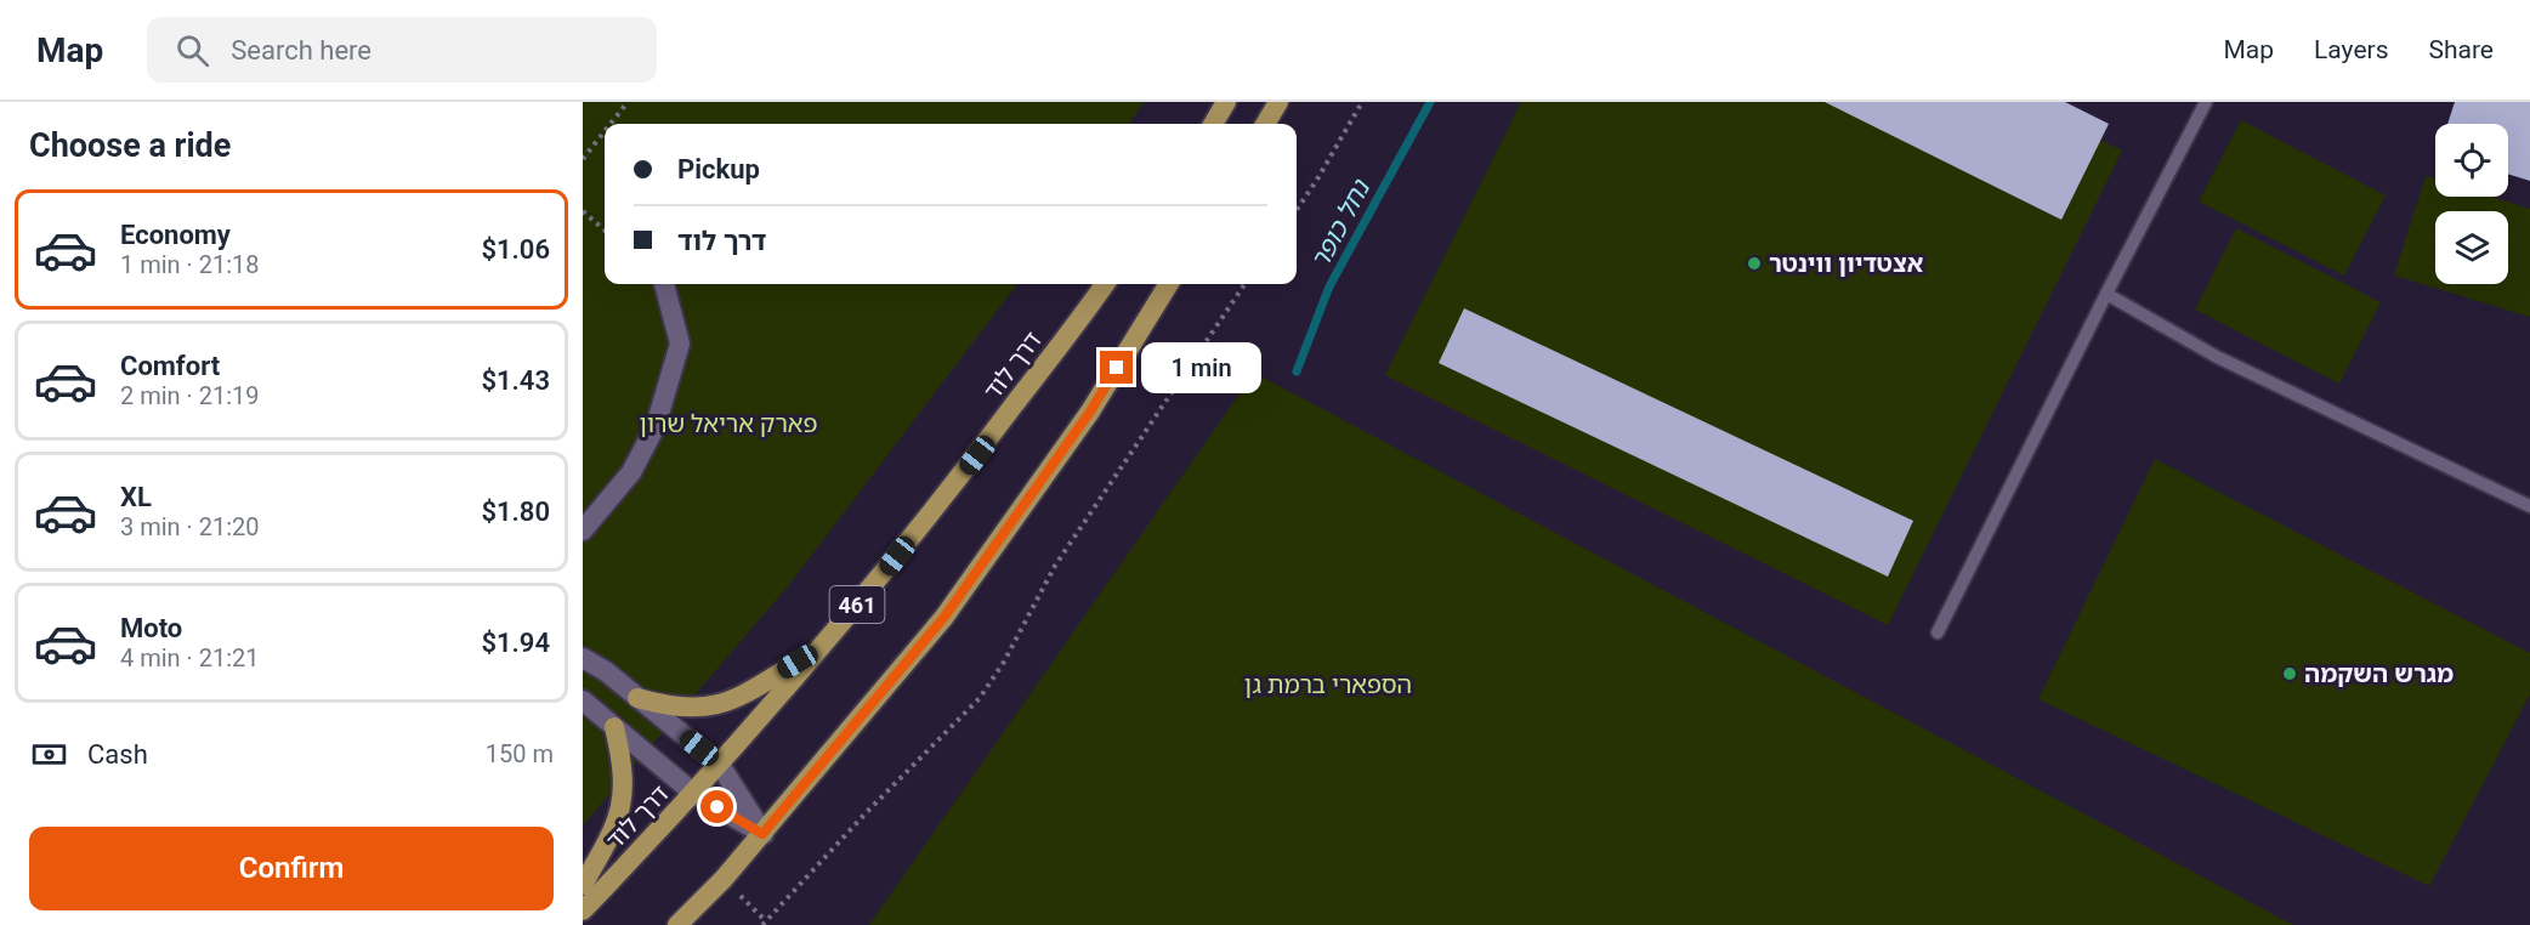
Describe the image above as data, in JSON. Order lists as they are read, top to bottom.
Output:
{
  "streets": {
    "main road": ["דרך לוד", "461"]
  },
  "water": ["נחל כופר"],
  "parks": ["פארק אריאל שרון", "הספארי ברמת גן"],
  "places": ["אצטדיון ווינטר", "מגרש השקמה"],
  "page": {
    "header": "Map",
    "search": "Search here",
    "nav": ["Map", "Layers", "Share"],
    "heading": "Choose a ride",
    "banner": ["Pickup", "דרך לוד"],
    "list": [
      {
        "name": "Economy",
        "note": "1 min · 21:18",
        "value": "$1.06"
      },
      {
        "name": "Comfort",
        "note": "2 min · 21:19",
        "value": "$1.43"
      },
      {
        "name": "XL",
        "note": "3 min · 21:20",
        "value": "$1.80"
      },
      {
        "name": "Moto",
        "note": "4 min · 21:21",
        "value": "$1.94"
      }
    ],
    "bubble": "1 min",
    "pay": ["Cash", "150 m"],
    "buttons": "Confirm"
  }
}
